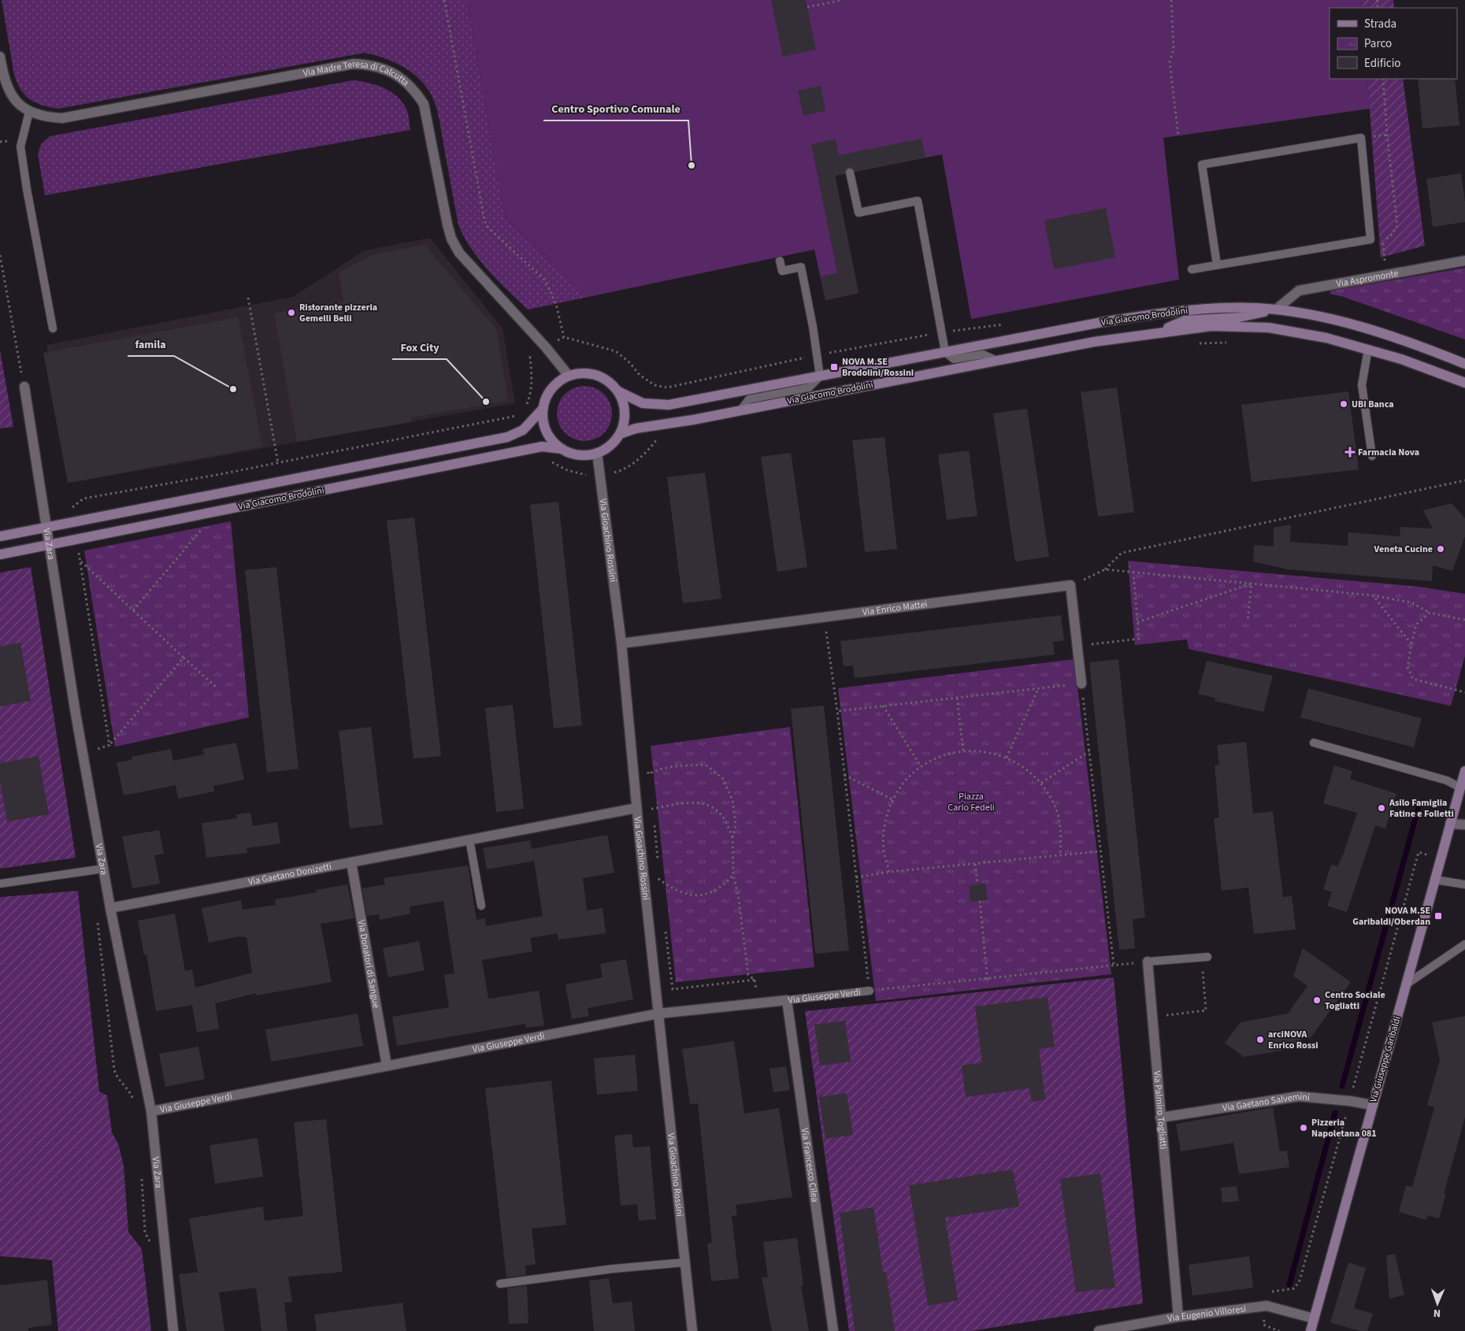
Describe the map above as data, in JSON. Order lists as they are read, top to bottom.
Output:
{
  "streets": {
    "main road": ["Via Giacomo Brodolini", "Via Giuseppe Garibaldi"],
    "street": [
      "Via Madre Teresa di Calcutta",
      "Via Aspromonte",
      "Via Gioachino Rossini",
      "Via Zara",
      "Via Enrico Mattei",
      "Via Gaetano Donizetti",
      "Via Donatori di Sangue",
      "Via Giuseppe Verdi",
      "Via Gaetano Salvemini",
      "Via Palmiro Togliatti",
      "Via Francesco Cilea",
      "Via Eugenio Villoresi"
    ]
  },
  "crossings": [
    ["Via Madre Teresa di Calcutta", "Via Giacomo Brodolini"],
    ["Via Madre Teresa di Calcutta", "Via Gioachino Rossini"],
    ["Via Aspromonte", "Via Giacomo Brodolini"],
    ["Via Giacomo Brodolini", "Via Gioachino Rossini"],
    ["Via Giacomo Brodolini", "Via Zara"],
    ["Via Gioachino Rossini", "Via Enrico Mattei"],
    ["Via Gioachino Rossini", "Via Gaetano Donizetti"],
    ["Via Gioachino Rossini", "Via Giuseppe Verdi"],
    ["Via Zara", "Via Gaetano Donizetti"],
    ["Via Zara", "Via Giuseppe Verdi"],
    ["Via Gaetano Donizetti", "Via Donatori di Sangue"],
    ["Via Donatori di Sangue", "Via Giuseppe Verdi"],
    ["Via Giuseppe Verdi", "Via Francesco Cilea"],
    ["Via Giuseppe Garibaldi", "Via Gaetano Salvemini"],
    ["Via Giuseppe Garibaldi", "Via Eugenio Villoresi"],
    ["Via Gaetano Salvemini", "Via Palmiro Togliatti"],
    ["Via Palmiro Togliatti", "Via Eugenio Villoresi"]
  ],
  "parks": ["Piazza Carlo Fedeli"],
  "places": {
    "other": [
      "Centro Sportivo Comunale",
      "Ristorante pizzeria Gemelli Belli",
      "famila",
      "Fox City",
      "UBI Banca",
      "Veneta Cucine",
      "Asilo Famiglia Fatine e Folletti",
      "Centro Sociale Togliatti",
      "arciNOVA Enrico Rossi",
      "Pizzeria Napoletana 081"
    ],
    "transit": ["NOVA M.SE Brodolini/Rossini", "NOVA M.SE Garibaldi/Oberdan"],
    "health": ["Farmacia Nova"]
  },
  "legend": ["Strada", "Parco", "Edificio"],
  "north": "bottom"
}
